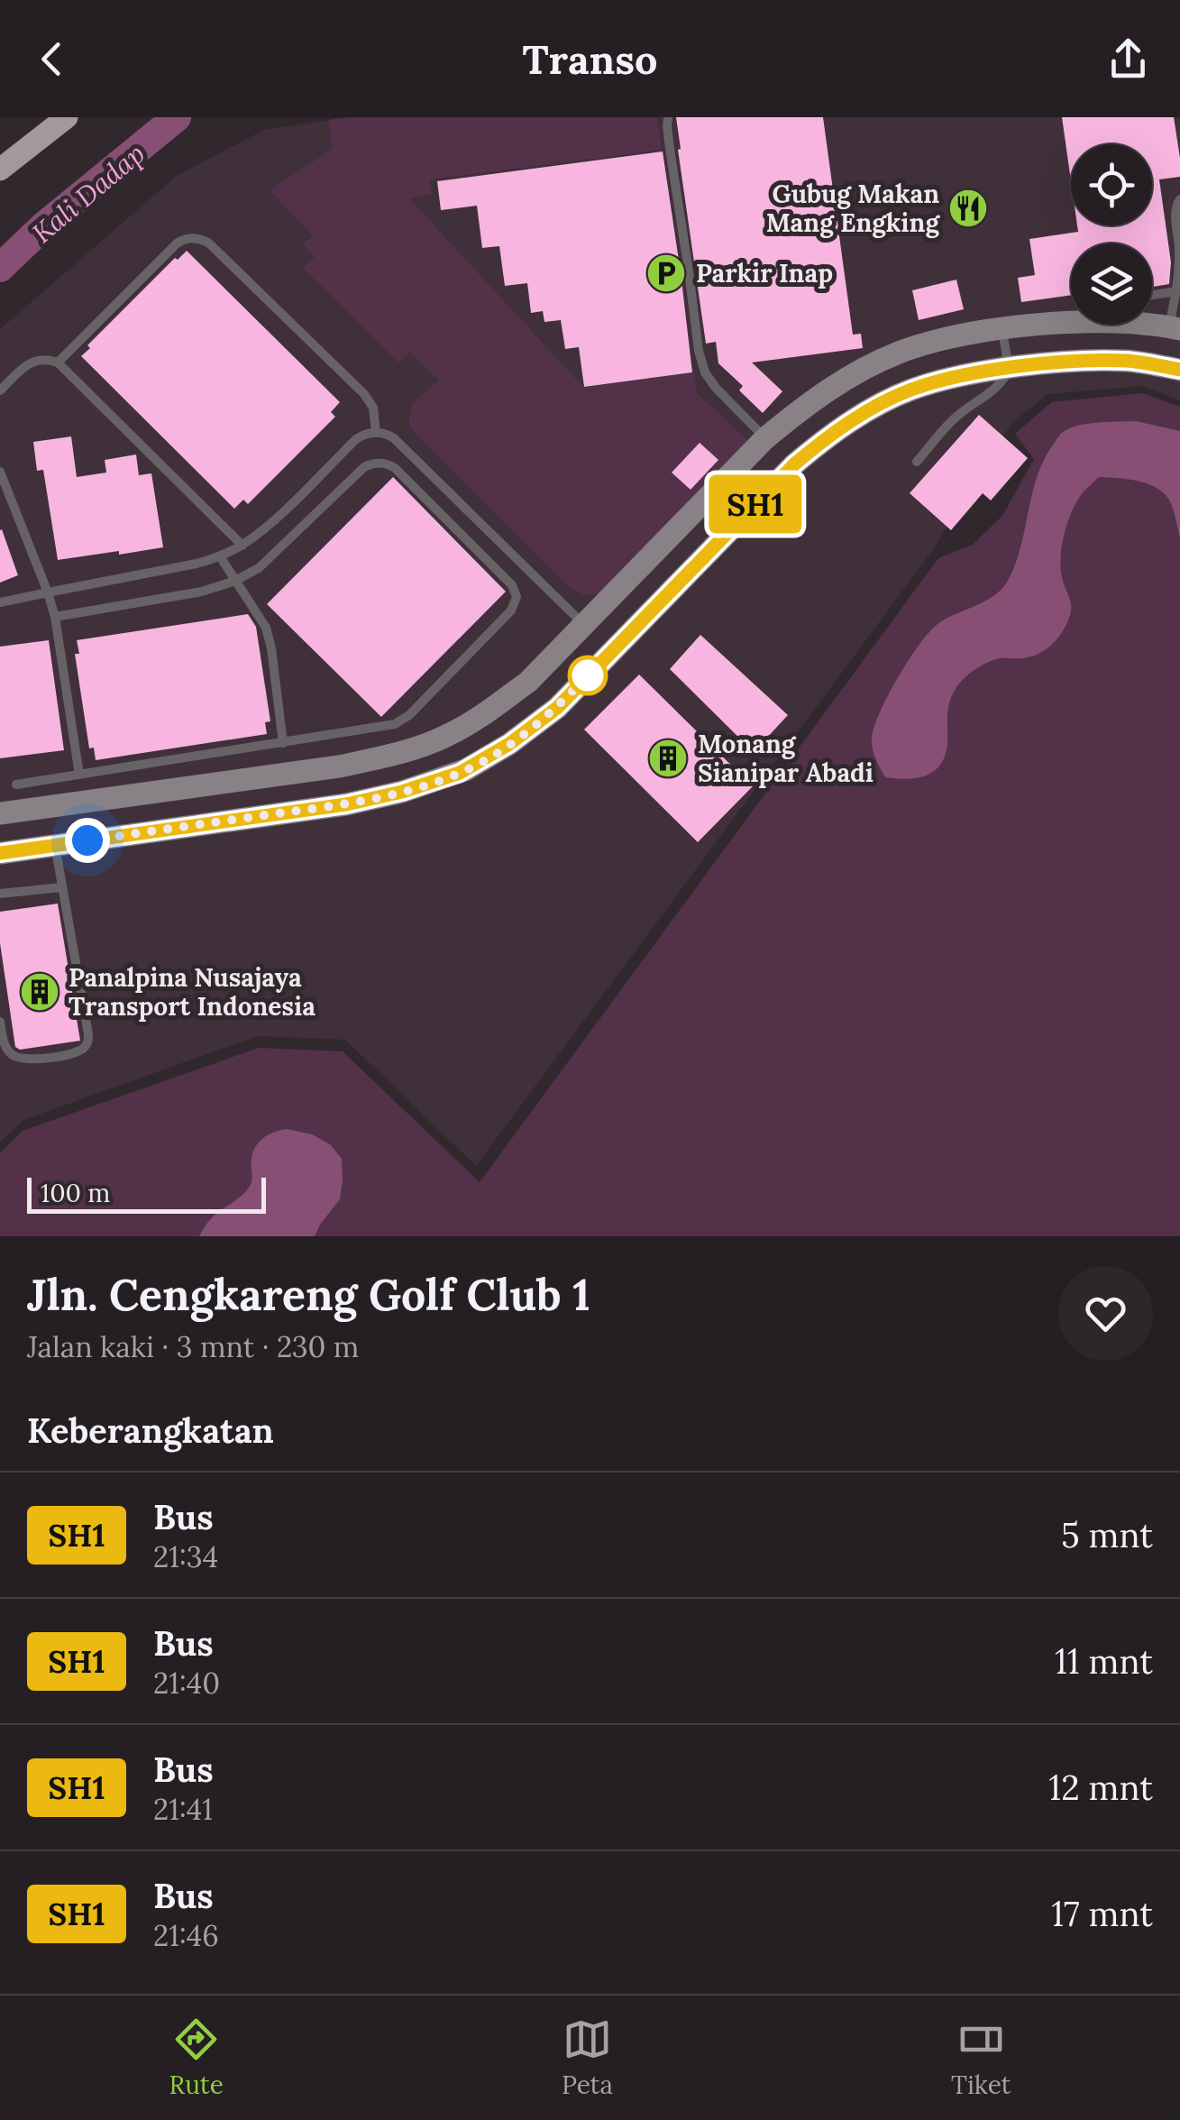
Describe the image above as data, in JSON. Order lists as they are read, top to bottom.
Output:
{
  "water": ["Kali Dadap"],
  "places": {
    "restaurant": ["Gubug Makan Mang Engking"],
    "parking": ["Parkir Inap"],
    "building": ["Monang Sianipar Abadi", "Panalpina Nusajaya Transport Indonesia"]
  },
  "lines": ["bus line SH1"],
  "scale_bar": "100 m",
  "page": {
    "header": "Transo",
    "on_map": "SH1",
    "scale": "100 m",
    "heading": [
      ["Jln. Cengkareng Golf Club 1", "Jalan kaki · 3 mnt · 230 m"],
      "Keberangkatan"
    ],
    "list": [
      {
        "mark": "SH1",
        "name": "Bus",
        "note": "21:34",
        "value": "5 mnt"
      },
      {
        "mark": "SH1",
        "name": "Bus",
        "note": "21:40",
        "value": "11 mnt"
      },
      {
        "mark": "SH1",
        "name": "Bus",
        "note": "21:41",
        "value": "12 mnt"
      },
      {
        "mark": "SH1",
        "name": "Bus",
        "note": "21:46",
        "value": "17 mnt"
      }
    ],
    "tabs": ["Rute", "Peta", "Tiket"]
  }
}
